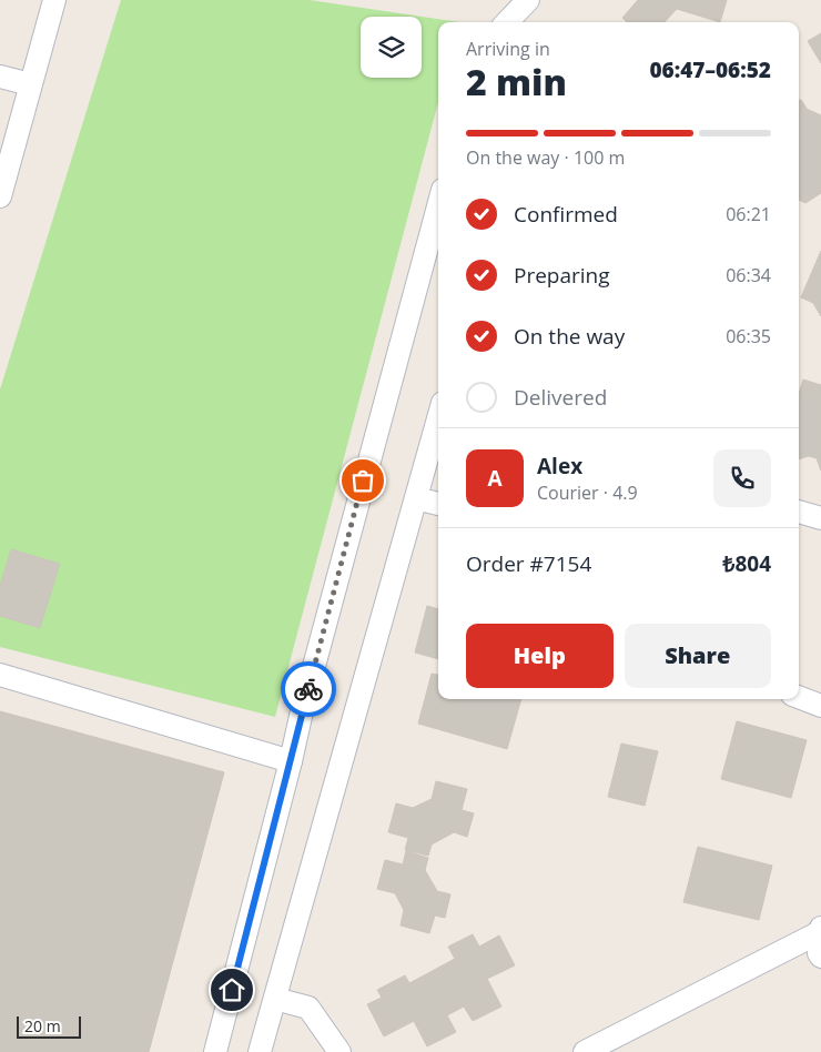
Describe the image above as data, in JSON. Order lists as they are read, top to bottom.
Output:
{
  "scale_bar": "20 m",
  "page": {
    "heading": ["2 min", "Arriving in", "06:47–06:52"],
    "panel": [
      "Alex",
      "Courier · 4.9",
      "Order #7154",
      "₺804"
    ],
    "bar": "On the way · 100 m",
    "list": [
      ["Confirmed", "06:21"],
      ["Preparing", "06:34"],
      ["On the way", "06:35"],
      "Delivered"
    ],
    "round": "A",
    "buttons": ["Help", "Share"],
    "scale": "20 m"
  }
}
